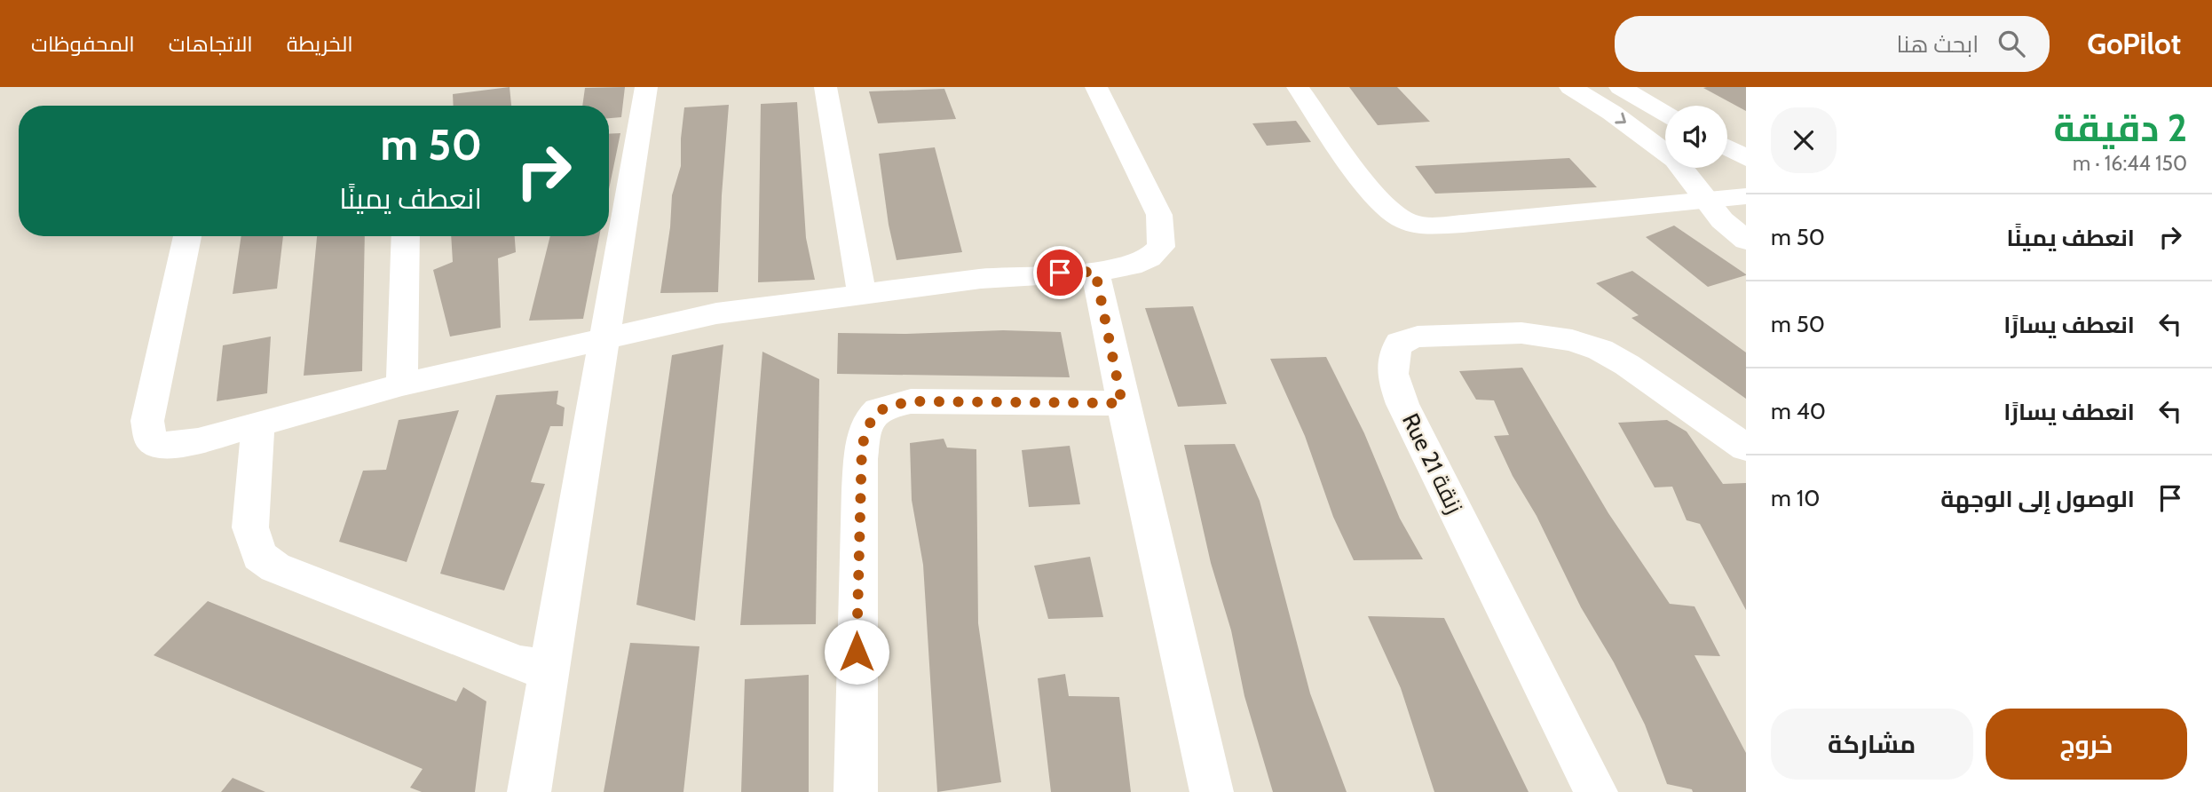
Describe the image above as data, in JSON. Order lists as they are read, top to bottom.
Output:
{
  "streets": {
    "street": ["Rue 21 زنقة"]
  },
  "page": {
    "header": "GoPilot",
    "search": "ابحث هنا",
    "nav": ["الخريطة", "الاتجاهات", "المحفوظات"],
    "heading": ["2 دقيقة", "150 m · 16:44"],
    "turn": ["50 m", "انعطف يمينًا"],
    "list": [
      {
        "name": "انعطف يمينًا",
        "value": "50 m"
      },
      {
        "name": "انعطف يسارًا",
        "value": "50 m"
      },
      {
        "name": "انعطف يسارًا",
        "value": "40 m"
      },
      {
        "name": "الوصول إلى الوجهة",
        "value": "10 m"
      }
    ],
    "buttons": ["خروج", "مشاركة"]
  }
}
